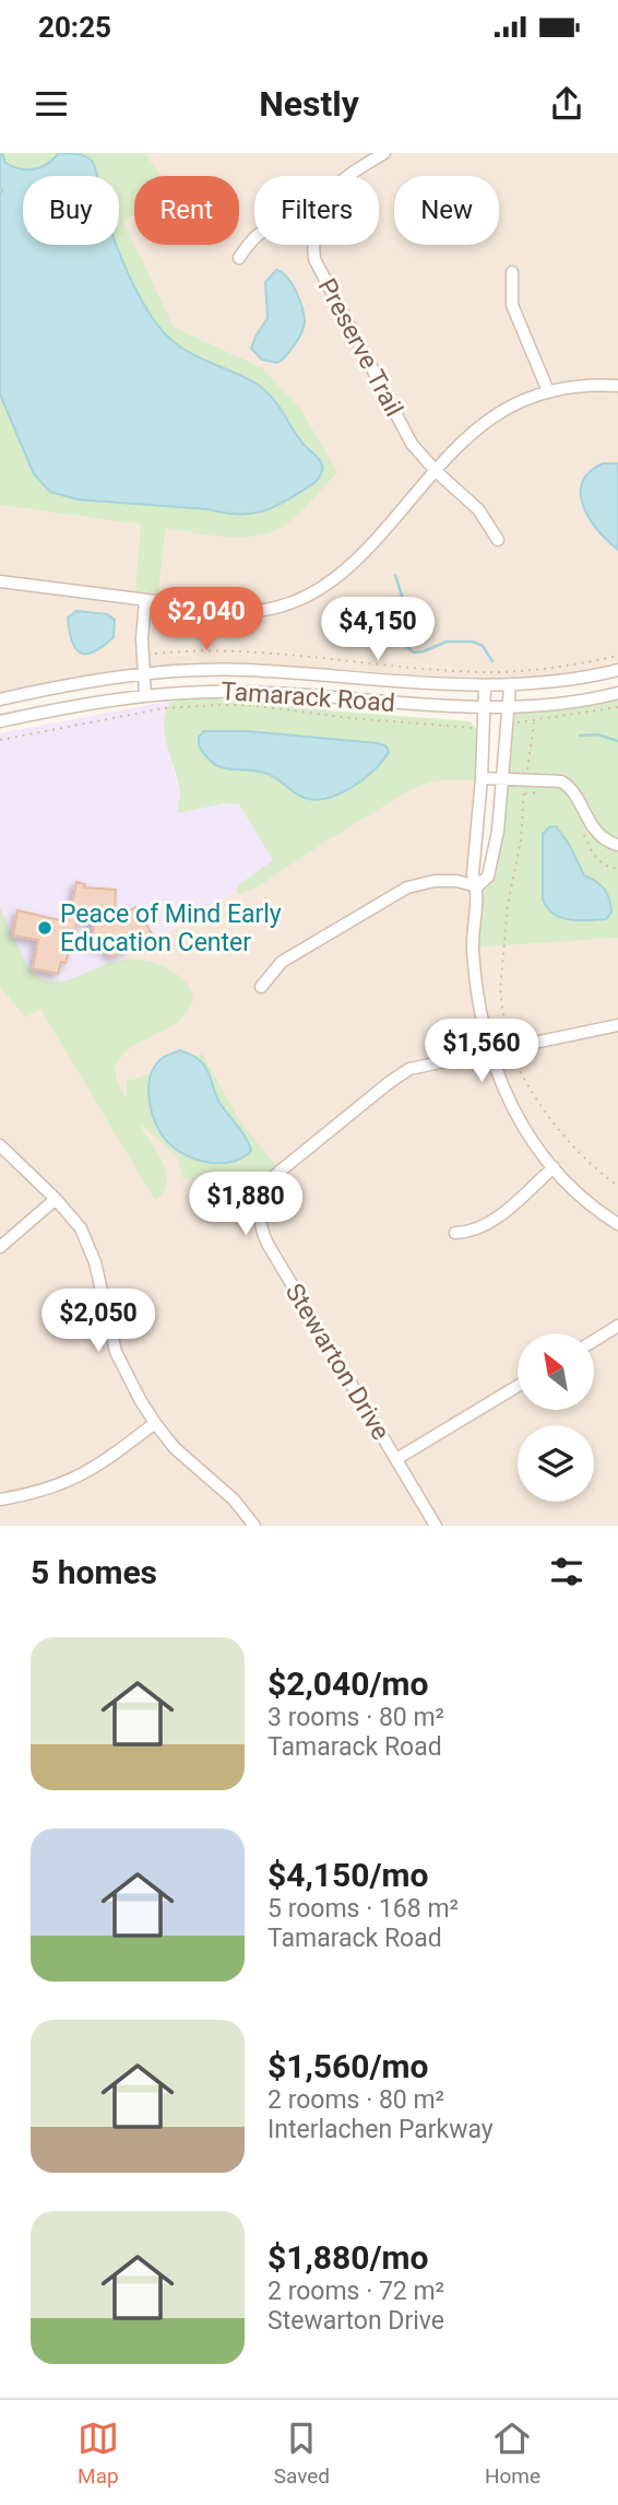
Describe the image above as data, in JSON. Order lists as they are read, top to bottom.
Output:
{
  "streets": {
    "street": ["Preserve Trail", "Tamarack Road", "Stewarton Drive"]
  },
  "places": ["Peace of Mind Early Education Center"],
  "north": "top left",
  "page": {
    "status": "20:25",
    "header": "Nestly",
    "chip": [
      "Buy",
      "Rent",
      "Filters",
      "New"
    ],
    "price": [
      "$2,040",
      "$4,150",
      "$1,560",
      "$1,880",
      "$2,050"
    ],
    "heading": "5 homes",
    "list": [
      {
        "name": "$2,040/mo",
        "note": "3 rooms · 80 m² · Tamarack Road"
      },
      {
        "name": "$4,150/mo",
        "note": "5 rooms · 168 m² · Tamarack Road"
      },
      {
        "name": "$1,560/mo",
        "note": "2 rooms · 80 m² · Interlachen Parkway"
      },
      {
        "name": "$1,880/mo",
        "note": "2 rooms · 72 m² · Stewarton Drive"
      }
    ],
    "tabs": ["Map", "Saved", "Home"]
  }
}
